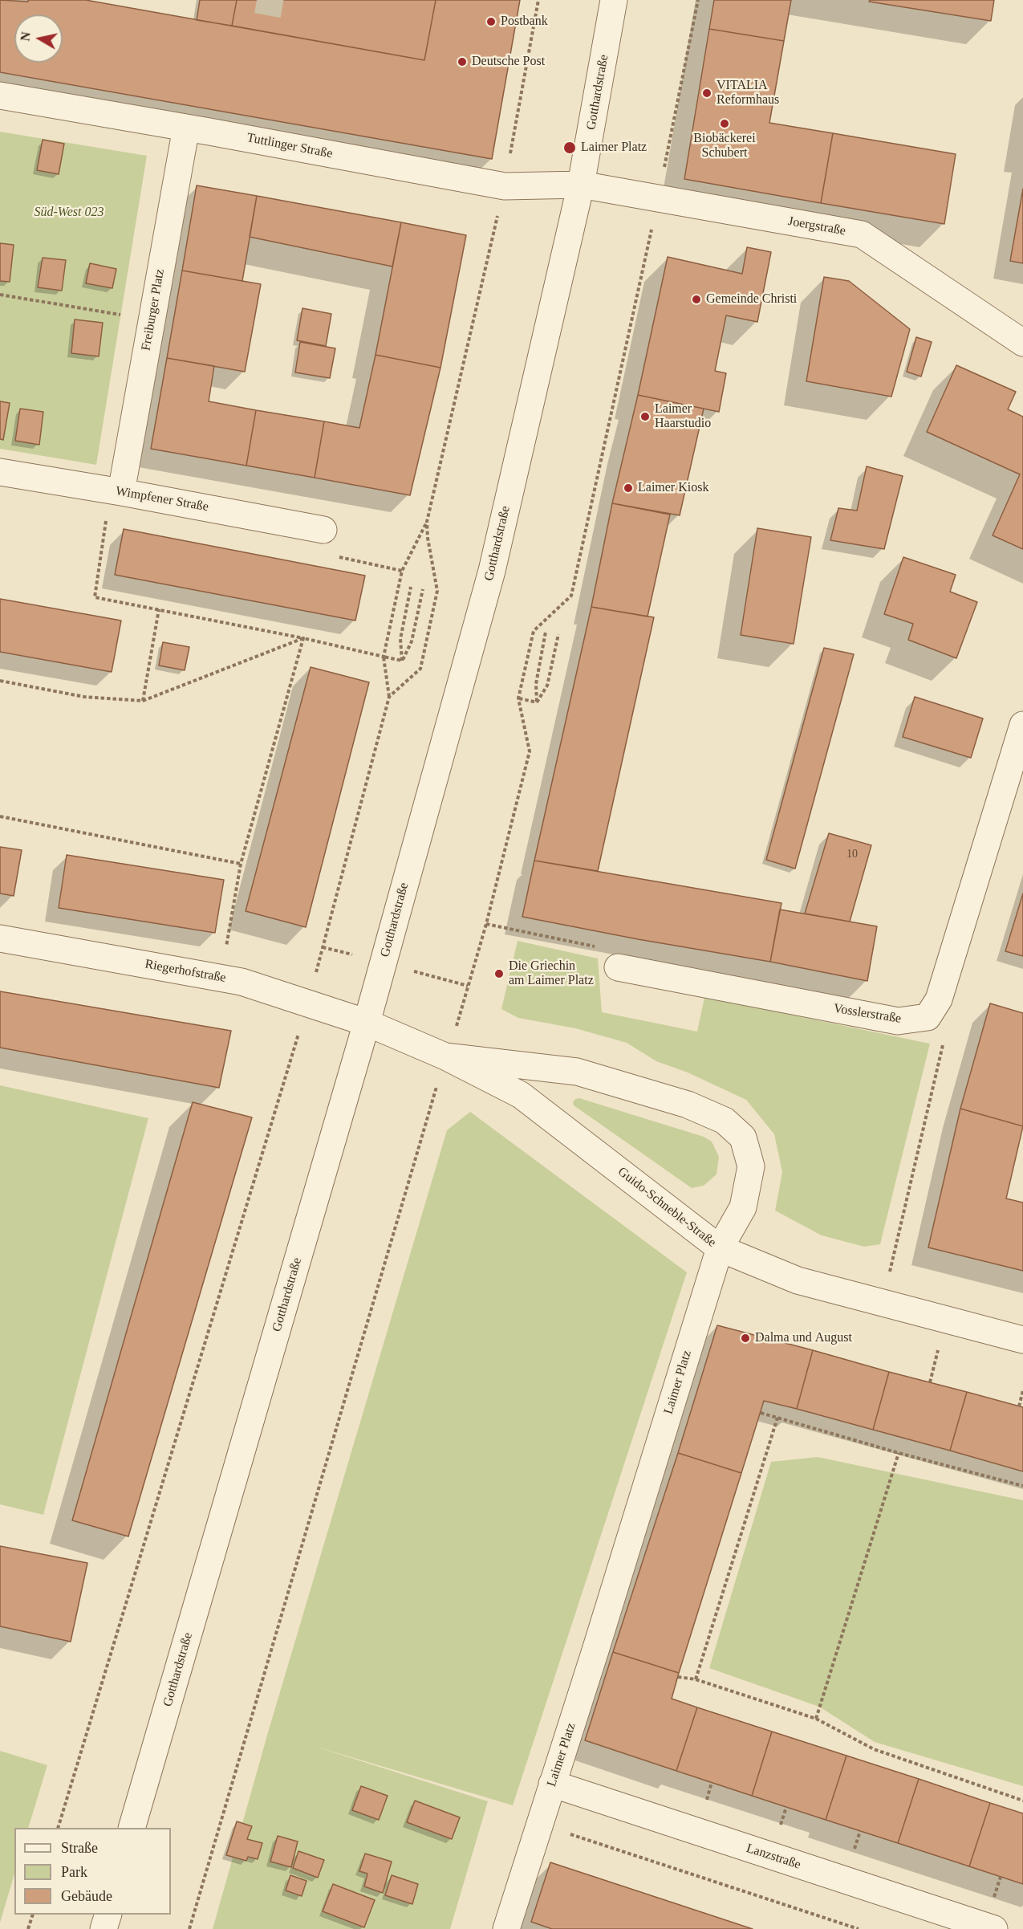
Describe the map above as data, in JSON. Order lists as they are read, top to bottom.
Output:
{
  "streets": {
    "street": [
      "Gotthardstraße",
      "Tuttlinger Straße",
      "Joergstraße",
      "Freiburger Platz",
      "Wimpfener Straße",
      "Riegerhofstraße",
      "Vosslerstraße",
      "Guido-Schneble-Straße",
      "Laimer Platz",
      "Lanzstraße"
    ]
  },
  "crossings": [
    ["Gotthardstraße", "Tuttlinger Straße"],
    ["Gotthardstraße", "Joergstraße"],
    ["Gotthardstraße", "Riegerhofstraße"],
    ["Gotthardstraße", "Guido-Schneble-Straße"],
    ["Tuttlinger Straße", "Joergstraße"],
    ["Tuttlinger Straße", "Freiburger Platz"],
    ["Freiburger Platz", "Wimpfener Straße"],
    ["Riegerhofstraße", "Guido-Schneble-Straße"],
    ["Guido-Schneble-Straße", "Laimer Platz"],
    ["Laimer Platz", "Lanzstraße"]
  ],
  "parks": ["Süd-West 023"],
  "places": [
    "Postbank",
    "Deutsche Post",
    "VITALIA Reformhaus",
    "Biobäckerei Schubert",
    "Laimer Platz",
    "Gemeinde Christi",
    "Laimer Haarstudio",
    "Laimer Kiosk",
    "Die Griechin am Laimer Platz",
    "Dalma und August"
  ],
  "house_numbers": ["10"],
  "legend": ["Straße", "Park", "Gebäude"],
  "north": "left"
}
